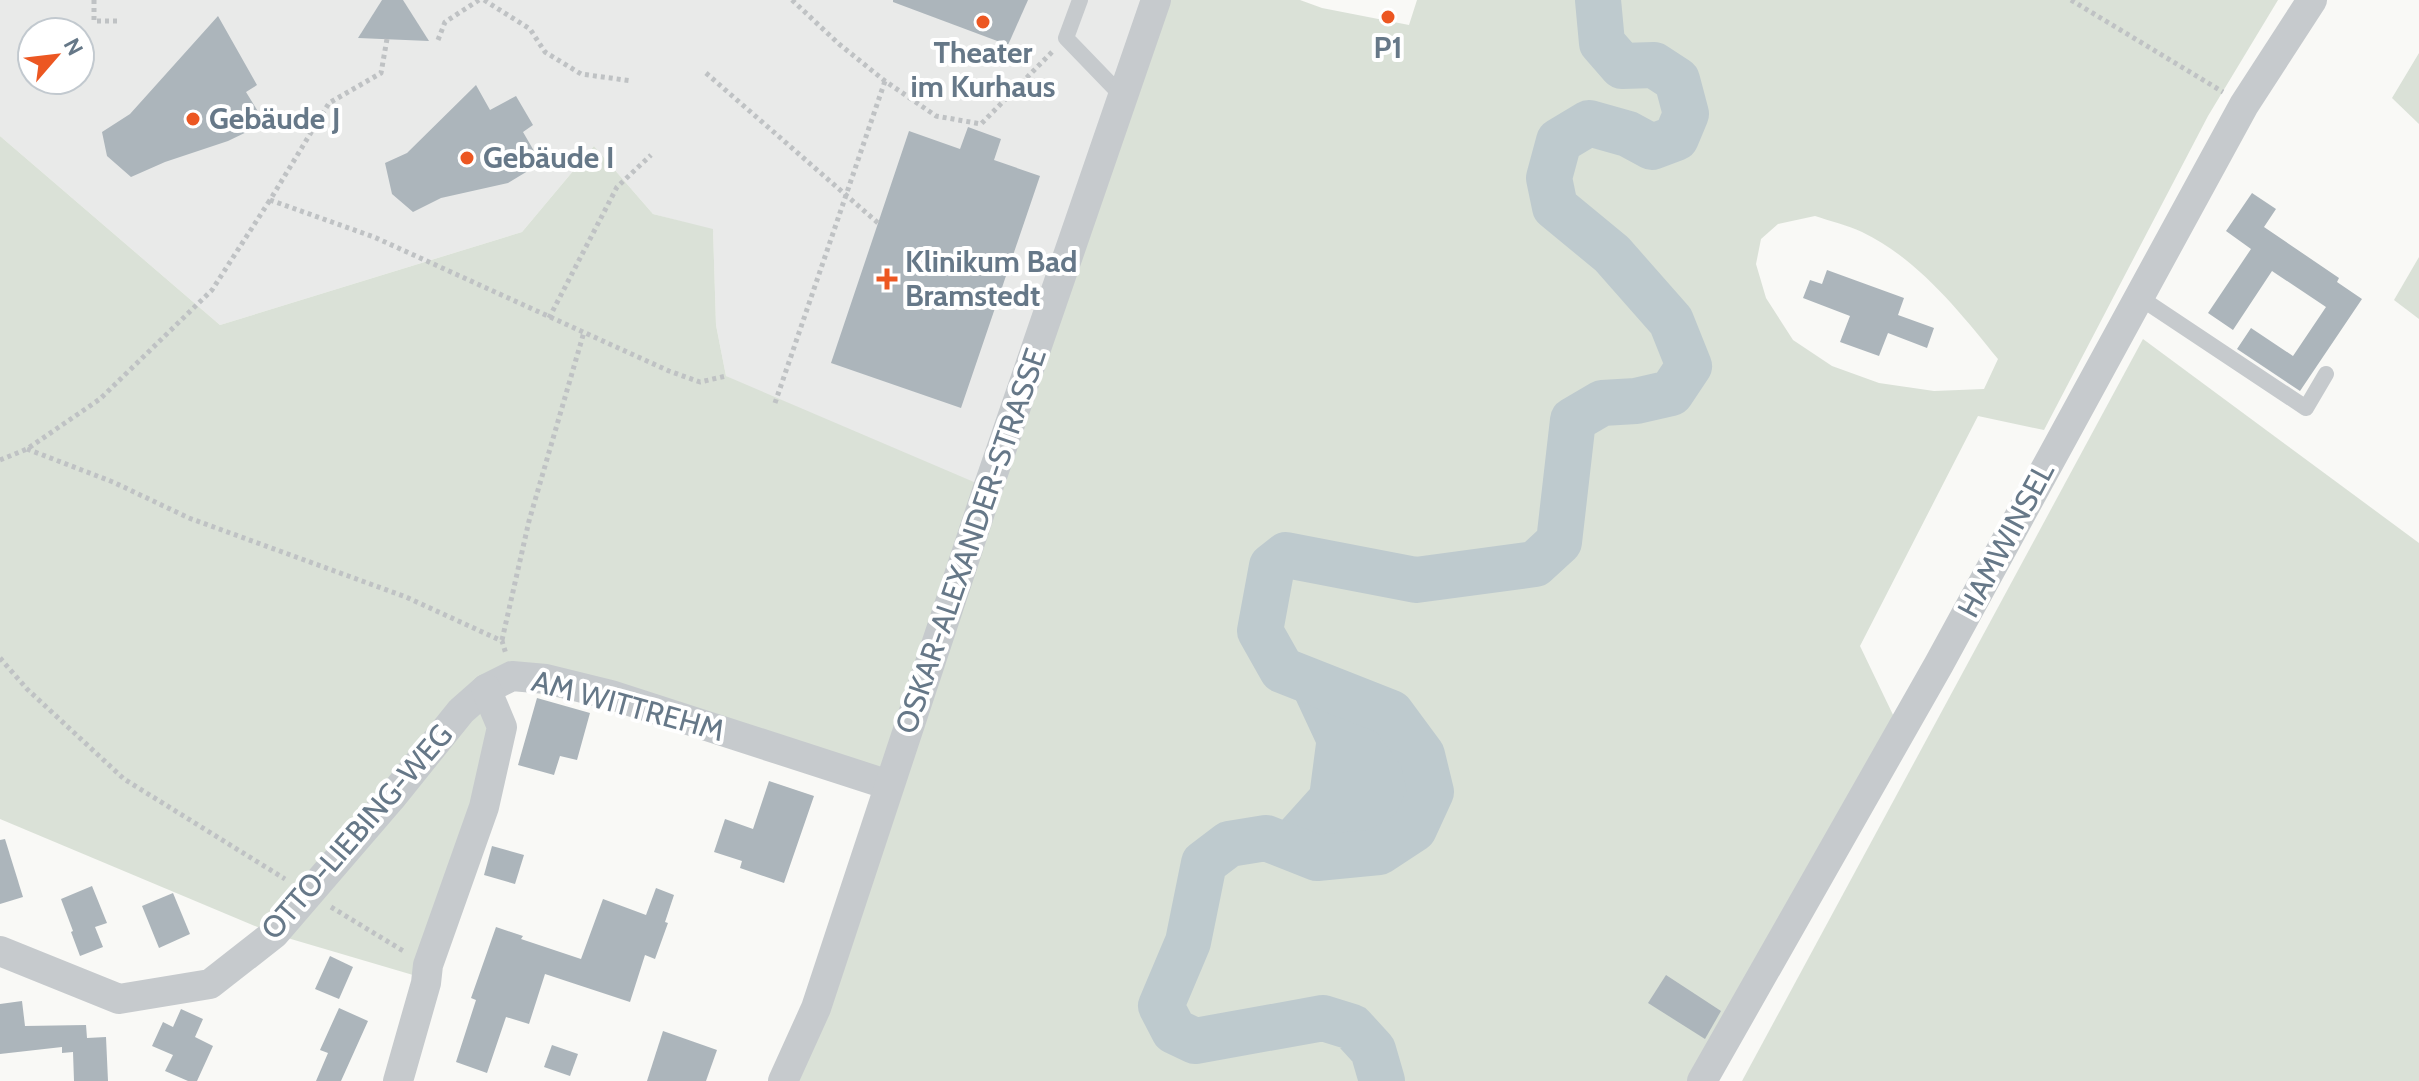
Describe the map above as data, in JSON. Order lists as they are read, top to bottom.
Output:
{
  "streets": {
    "street": [
      "HAMWINSEL",
      "OSKAR-ALEXANDER-STRASSE",
      "AM WITTREHM",
      "OTTO-LIEBING-WEG"
    ]
  },
  "crossings": [
    ["OSKAR-ALEXANDER-STRASSE", "AM WITTREHM"],
    ["AM WITTREHM", "OTTO-LIEBING-WEG"]
  ],
  "places": {
    "other": [
      "P1",
      "Theater im Kurhaus",
      "Gebäude J",
      "Gebäude I"
    ],
    "health": ["Klinikum Bad Bramstedt"]
  },
  "north": "top right"
}
